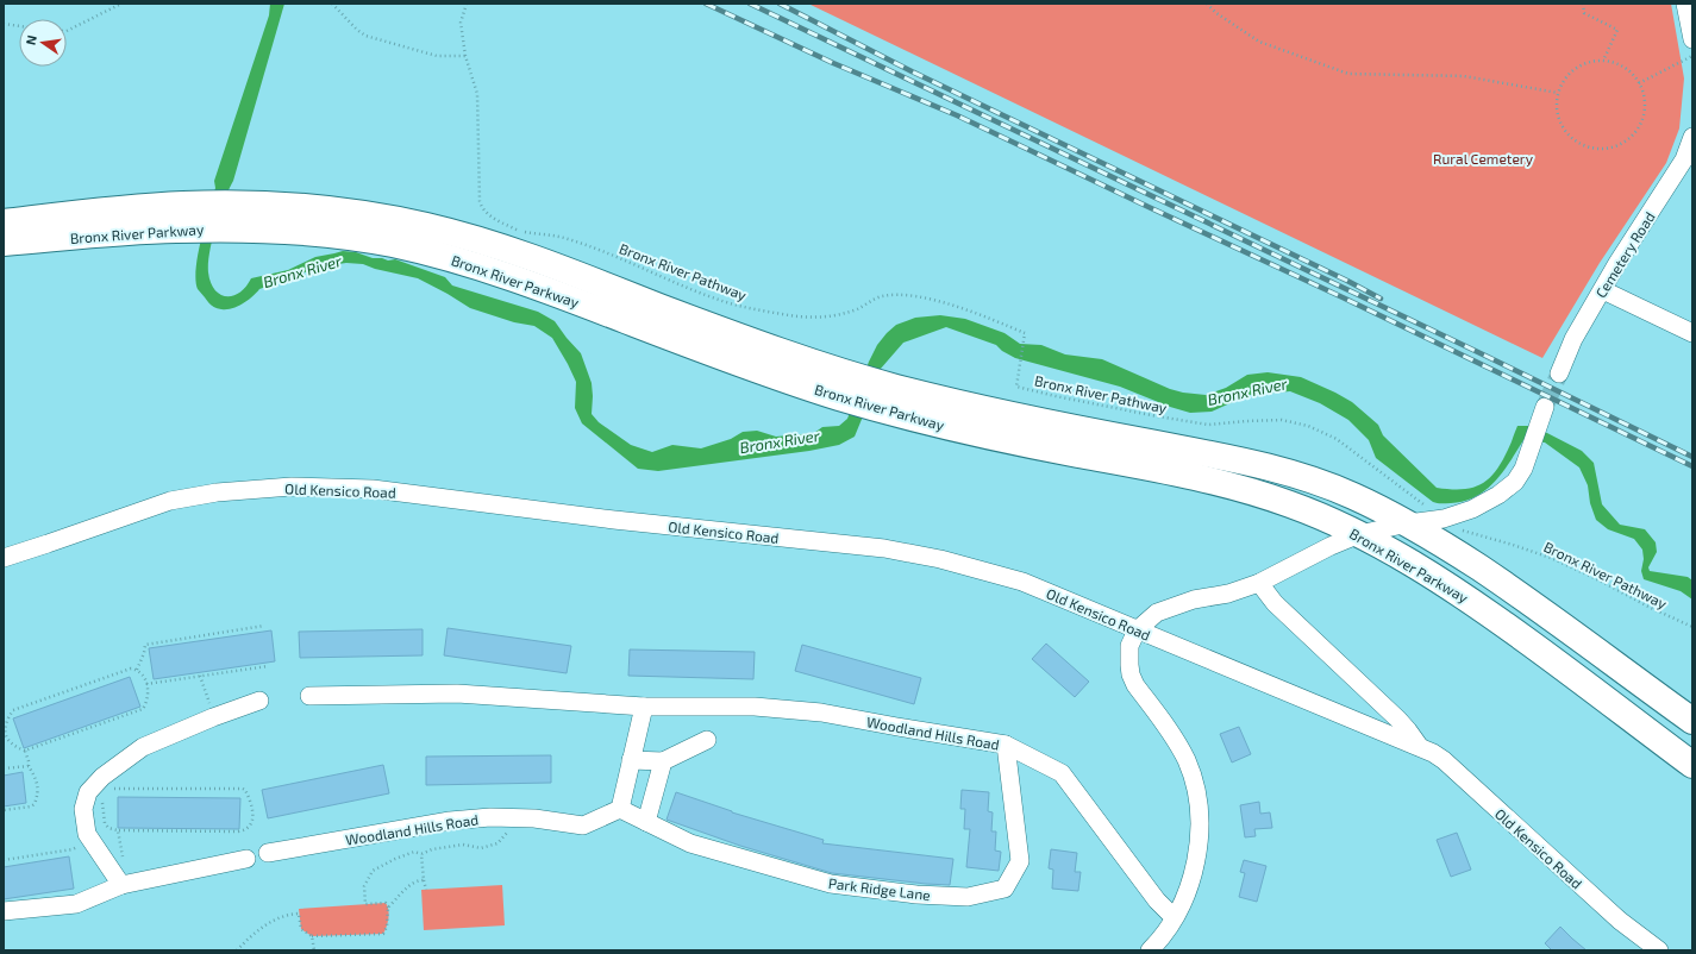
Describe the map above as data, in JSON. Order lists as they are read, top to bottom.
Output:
{
  "streets": {
    "highway": ["Bronx River Parkway"],
    "street": [
      "Cemetery Road",
      "Old Kensico Road",
      "Woodland Hills Road",
      "Park Ridge Lane"
    ],
    "path": ["Bronx River Pathway"]
  },
  "crossings": [
    ["Bronx River Parkway", "Bronx River Pathway"],
    ["Woodland Hills Road", "Park Ridge Lane"]
  ],
  "water": ["Bronx River"],
  "parks": ["Rural Cemetery"],
  "north": "left"
}
